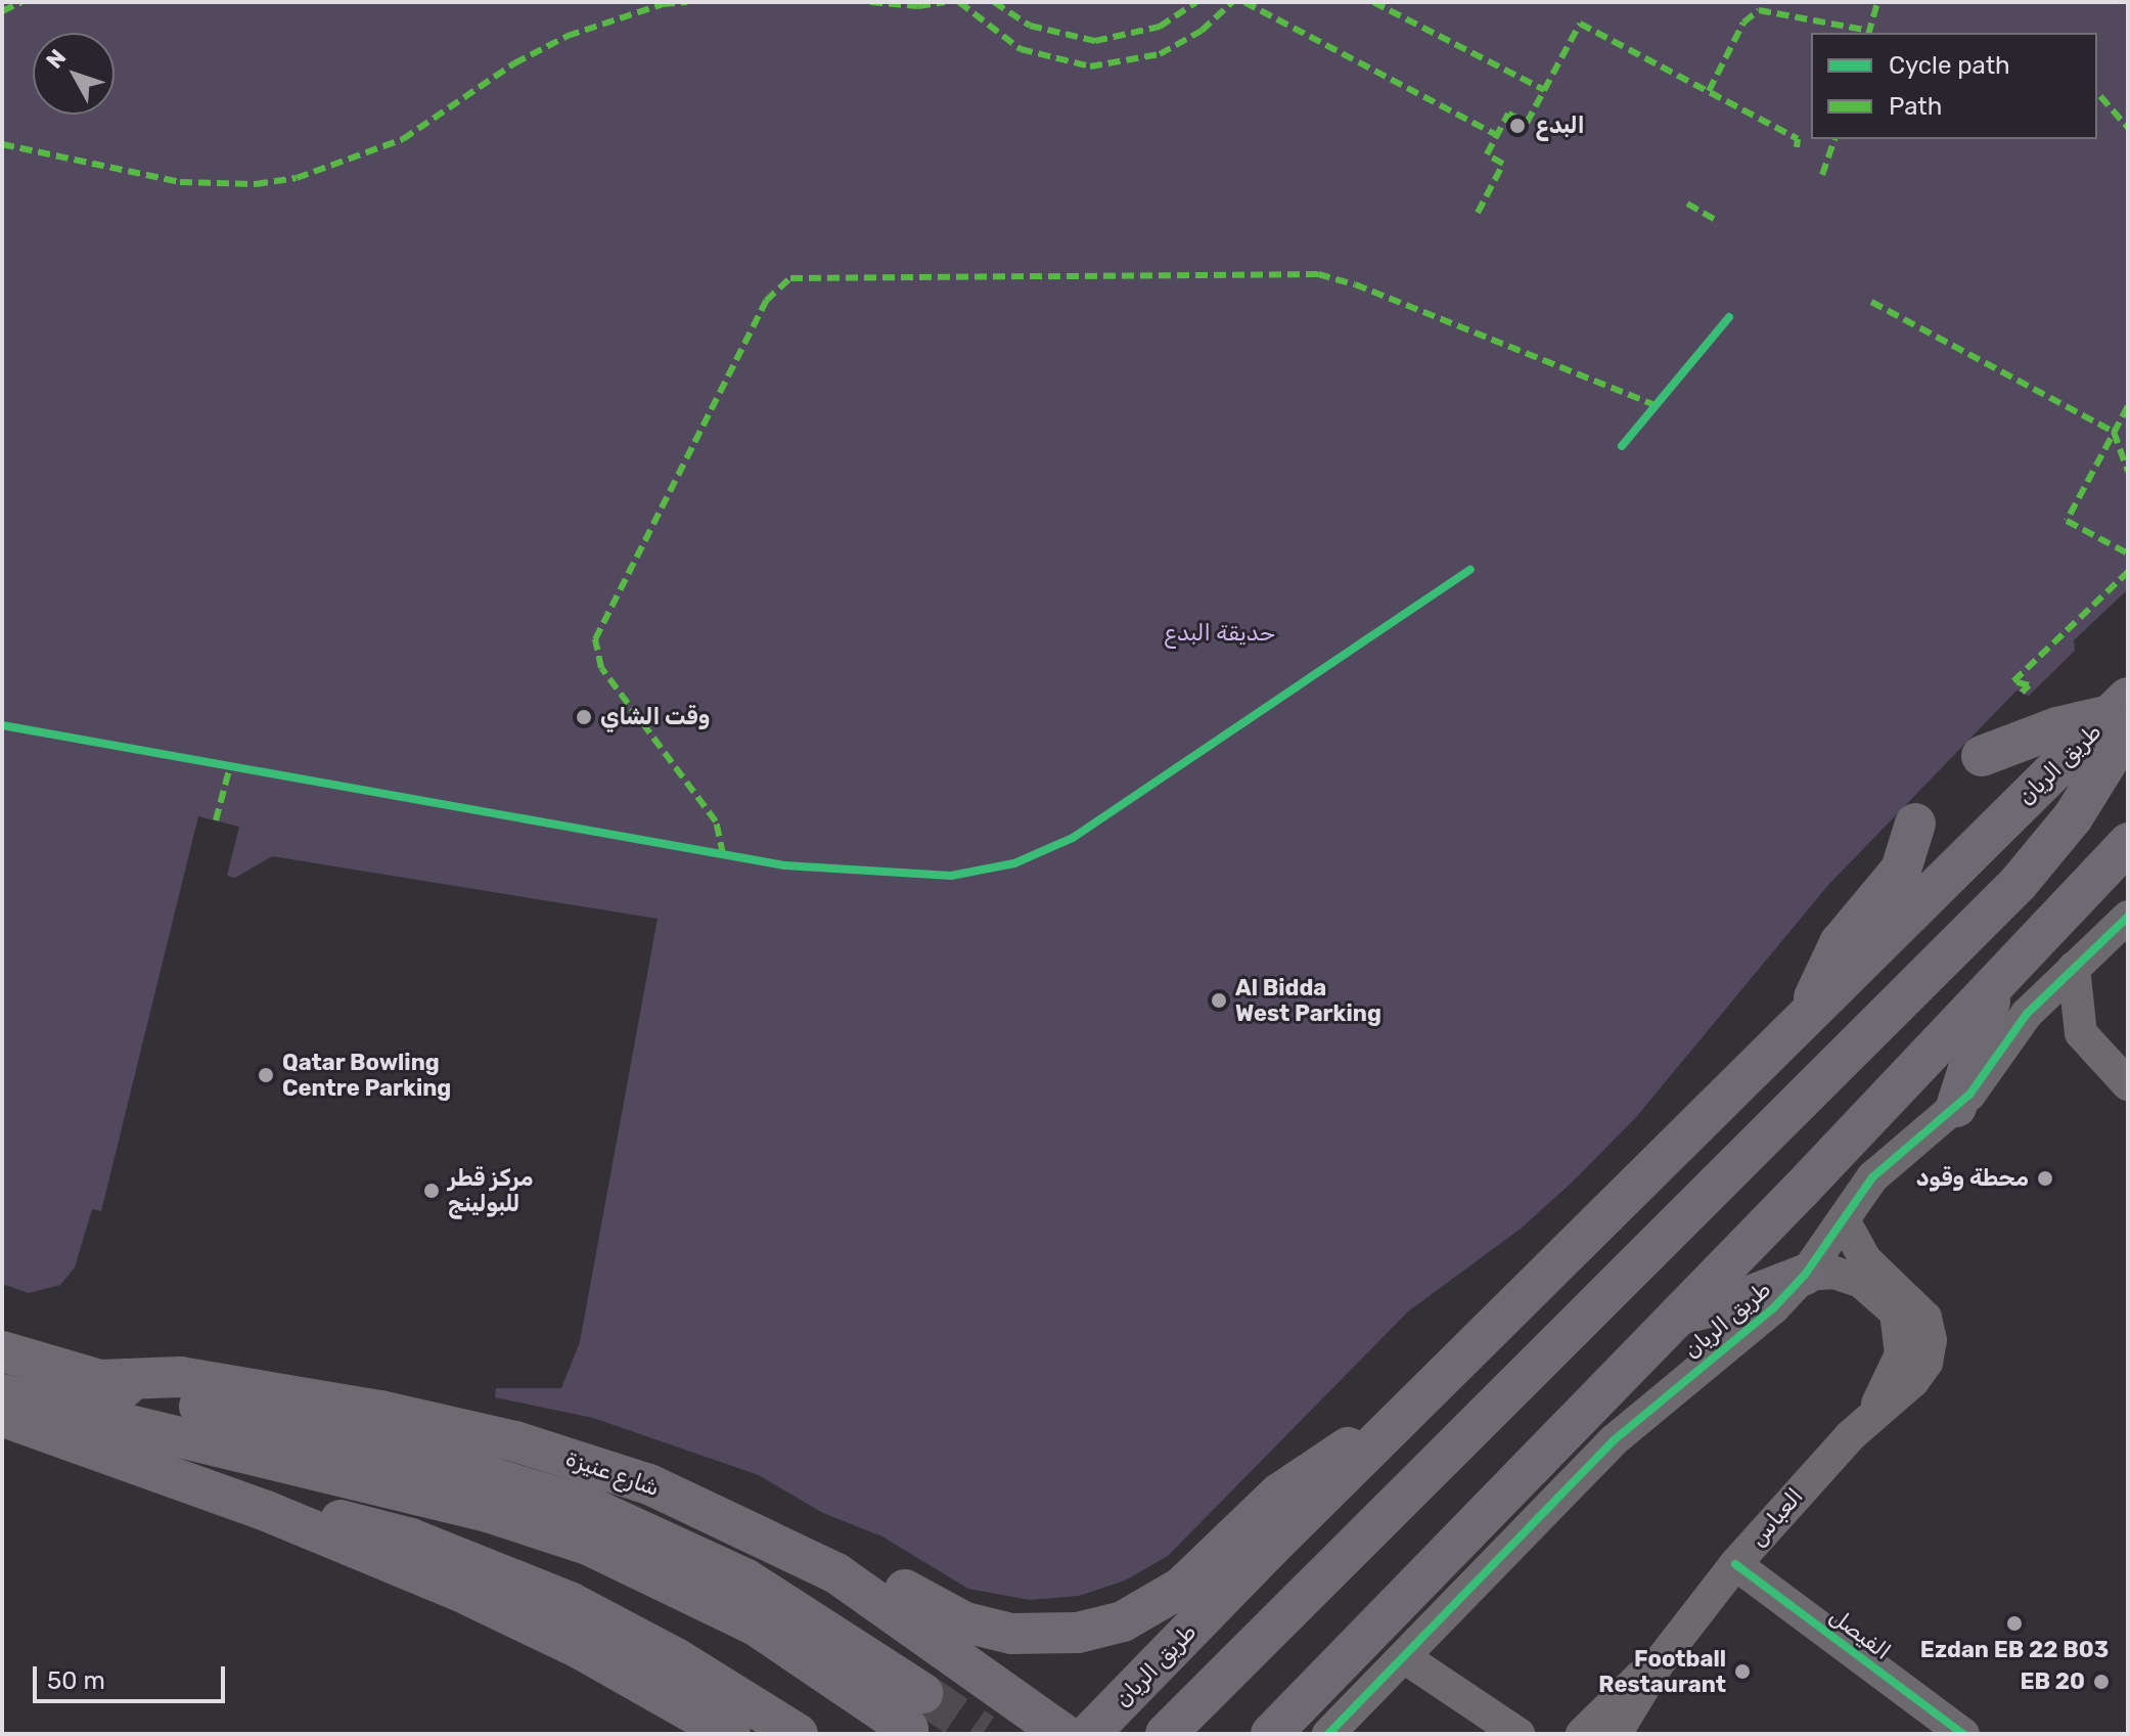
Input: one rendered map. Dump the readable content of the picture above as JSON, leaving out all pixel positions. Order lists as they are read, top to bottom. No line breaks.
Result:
{"streets":{"main road":["طريق الريان","شارع عنيزة"],"street":["العباس","الفيصل"]},"crossings":[["طريق الريان","العباس"],["العباس","الفيصل"]],"parks":["حديقة البدع"],"places":["البدع","وقت الشاي","Al Bidda West Parking","Qatar Bowling Centre Parking","محطة وقود","مركز قطر للبولينج","Ezdan EB 22 B03","Football Restaurant","EB 20"],"legend":["Cycle path","Path"],"scale_bar":"50 m","north":"top left"}
